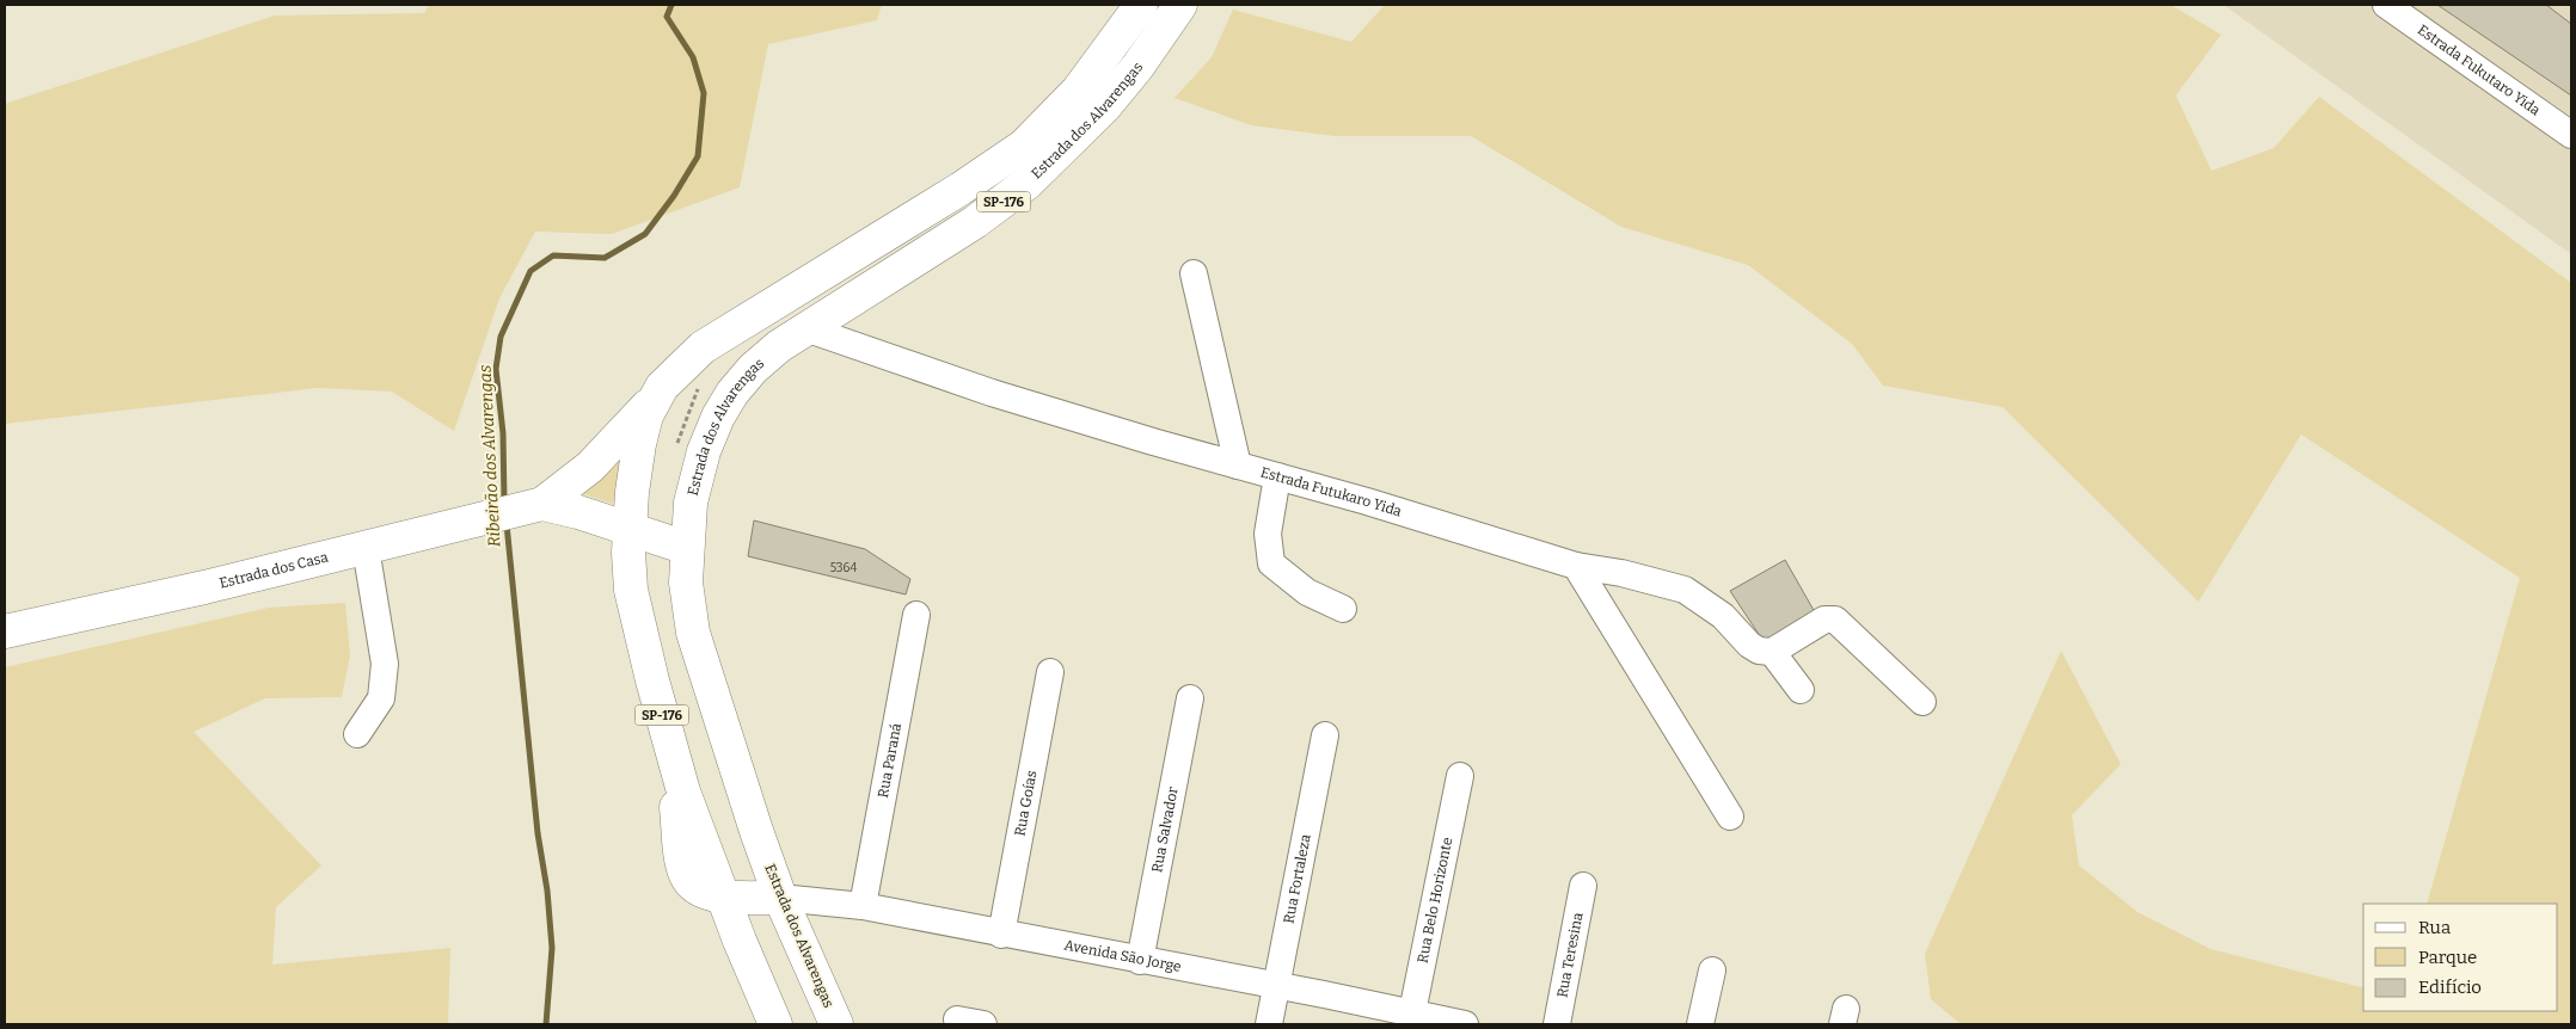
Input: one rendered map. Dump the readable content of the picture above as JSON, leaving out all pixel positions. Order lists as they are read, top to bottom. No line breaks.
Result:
{"streets":{"main road":["Estrada dos Alvarengas","SP-176","Estrada dos Casa"],"street":["Estrada Fukutaro Yida","Estrada Futukaro Yida","Rua Paraná","Rua Goías","Rua Salvador","Rua Fortaleza","Rua Belo Horizonte","Rua Teresina","Avenida São Jorge"]},"crossings":[["Estrada dos Alvarengas","Estrada Futukaro Yida"],["Estrada dos Alvarengas","Avenida São Jorge"],["Rua Paraná","Avenida São Jorge"],["Rua Goías","Avenida São Jorge"],["Rua Salvador","Avenida São Jorge"],["Rua Fortaleza","Avenida São Jorge"],["Rua Belo Horizonte","Avenida São Jorge"]],"water":["Ribeirão dos Alvarengas"],"house_numbers":["5364"],"legend":["Rua","Parque","Edifício"]}
